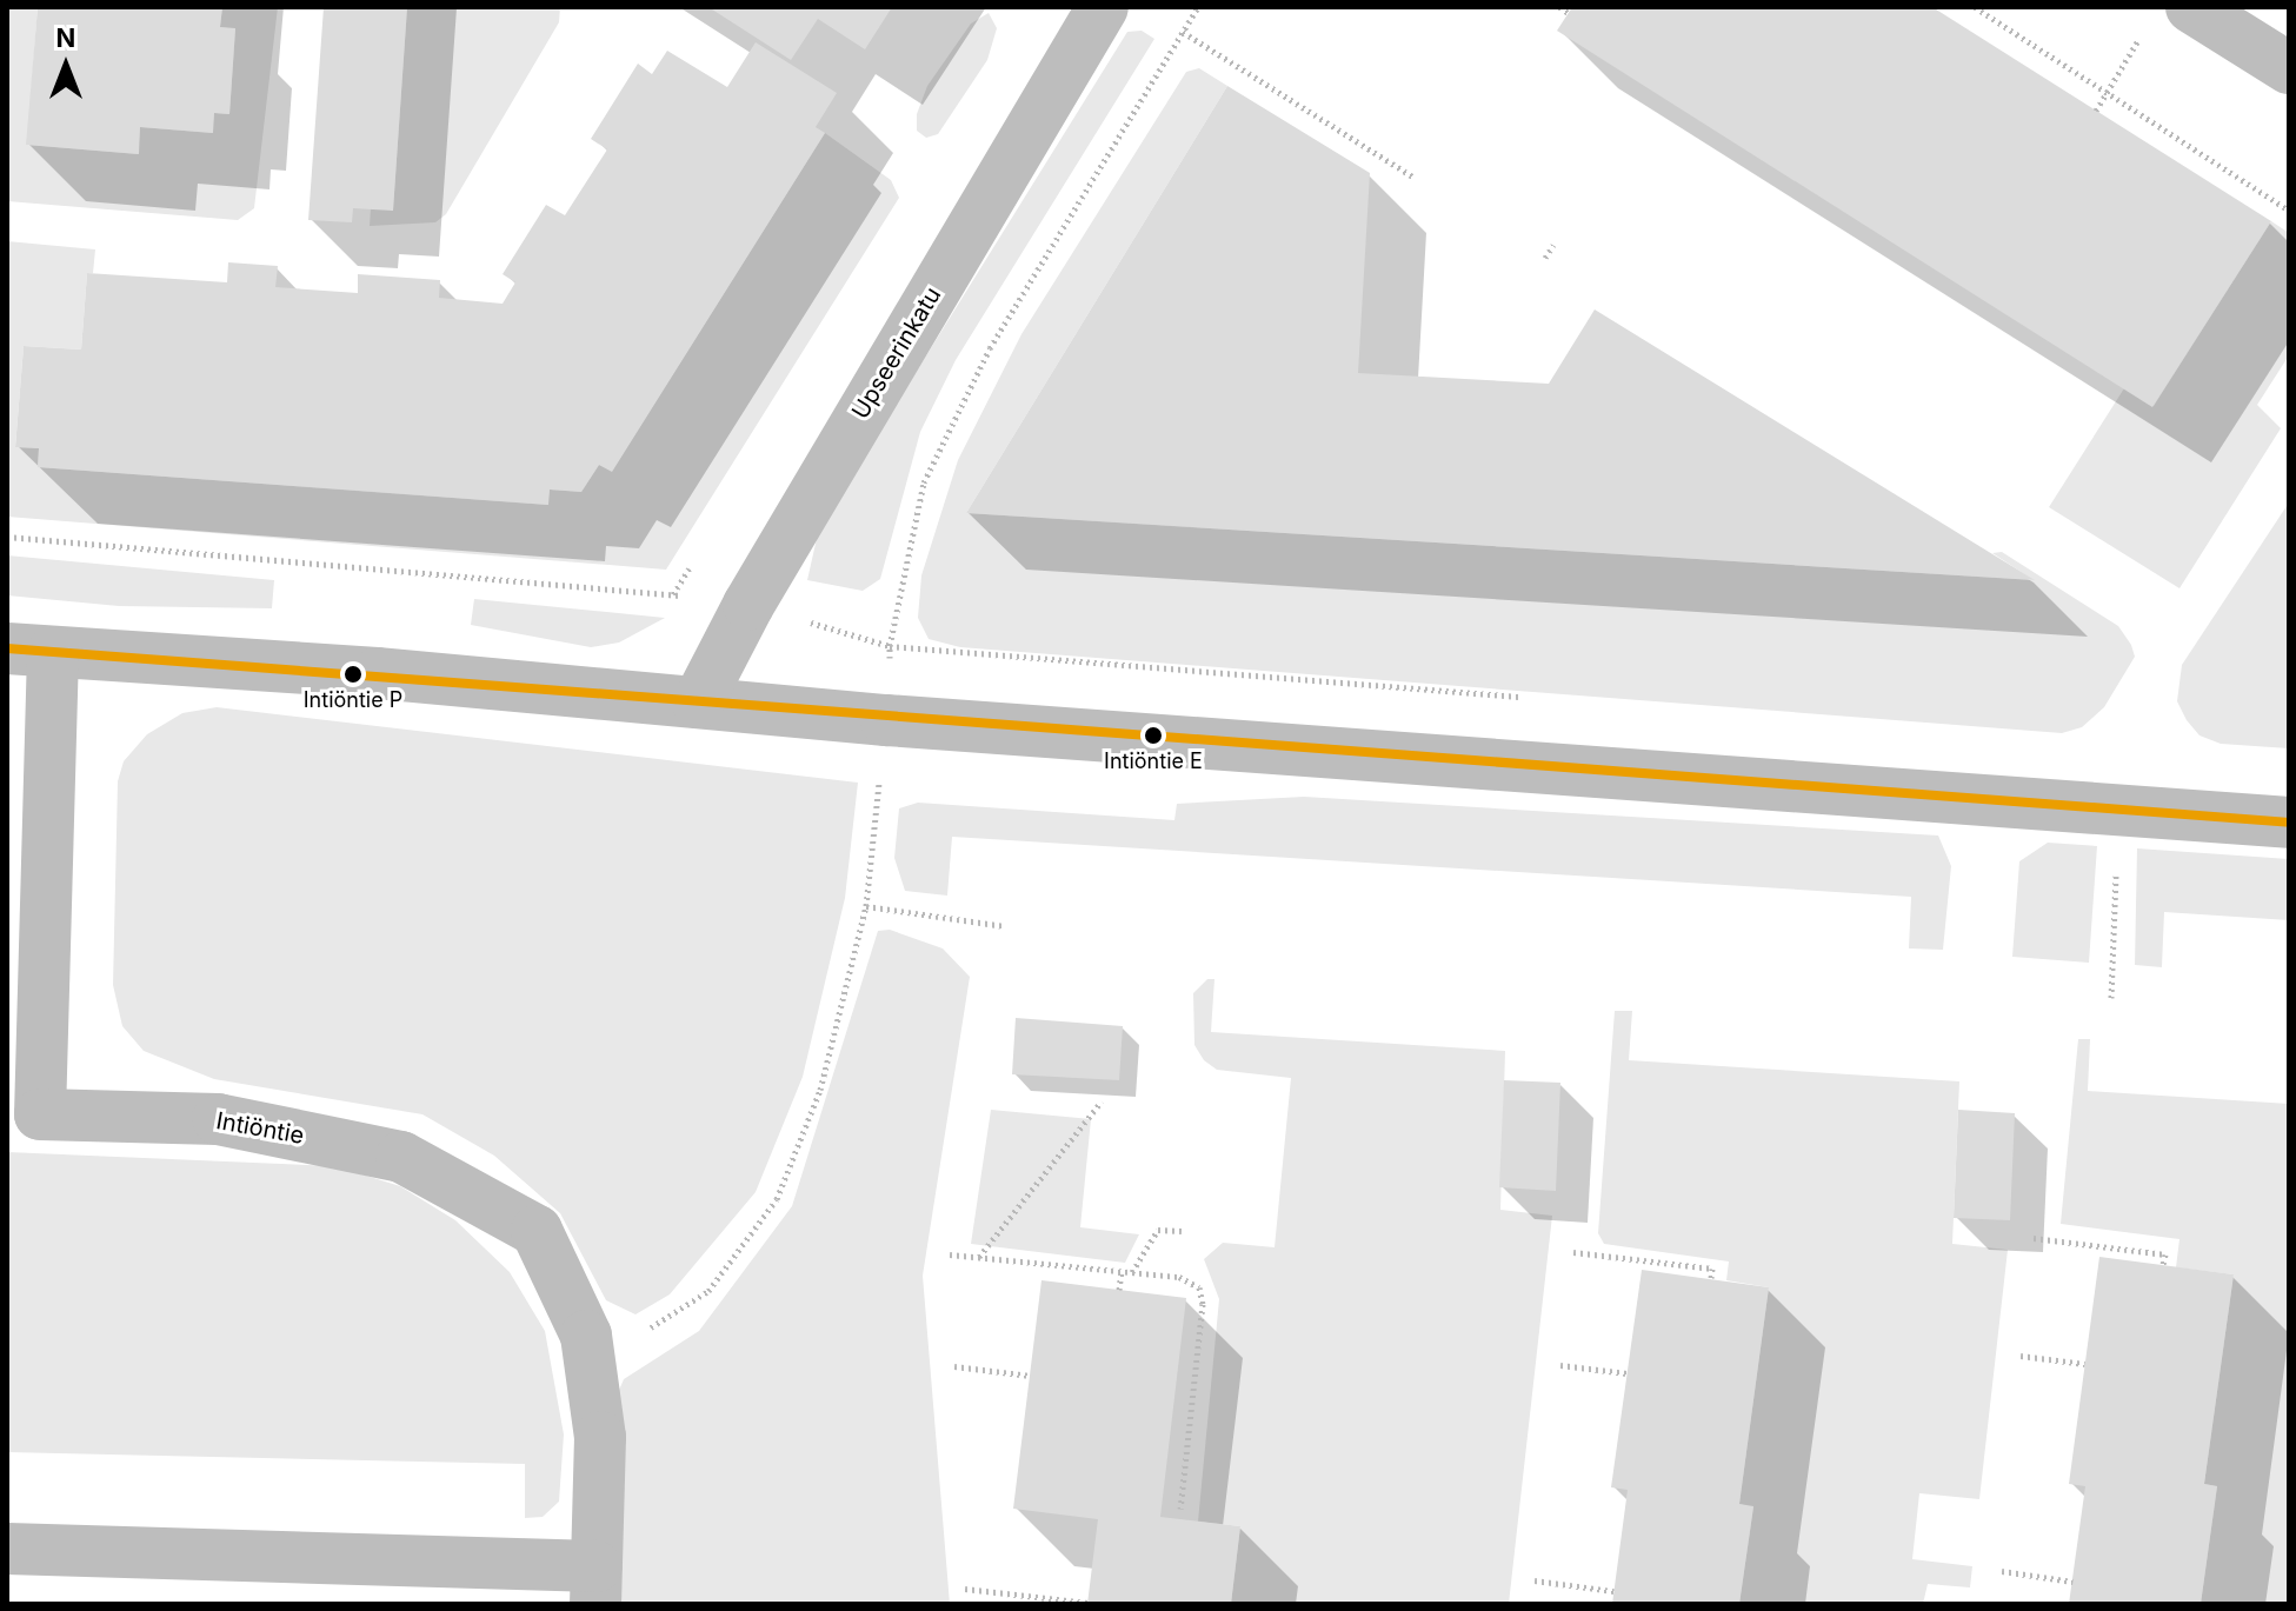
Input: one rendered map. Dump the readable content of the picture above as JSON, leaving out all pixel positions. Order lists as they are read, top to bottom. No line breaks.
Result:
{"streets":{"street":["Upseerinkatu","Intiöntie"]},"places":["Intiöntie P","Intiöntie E"],"north":"top"}
